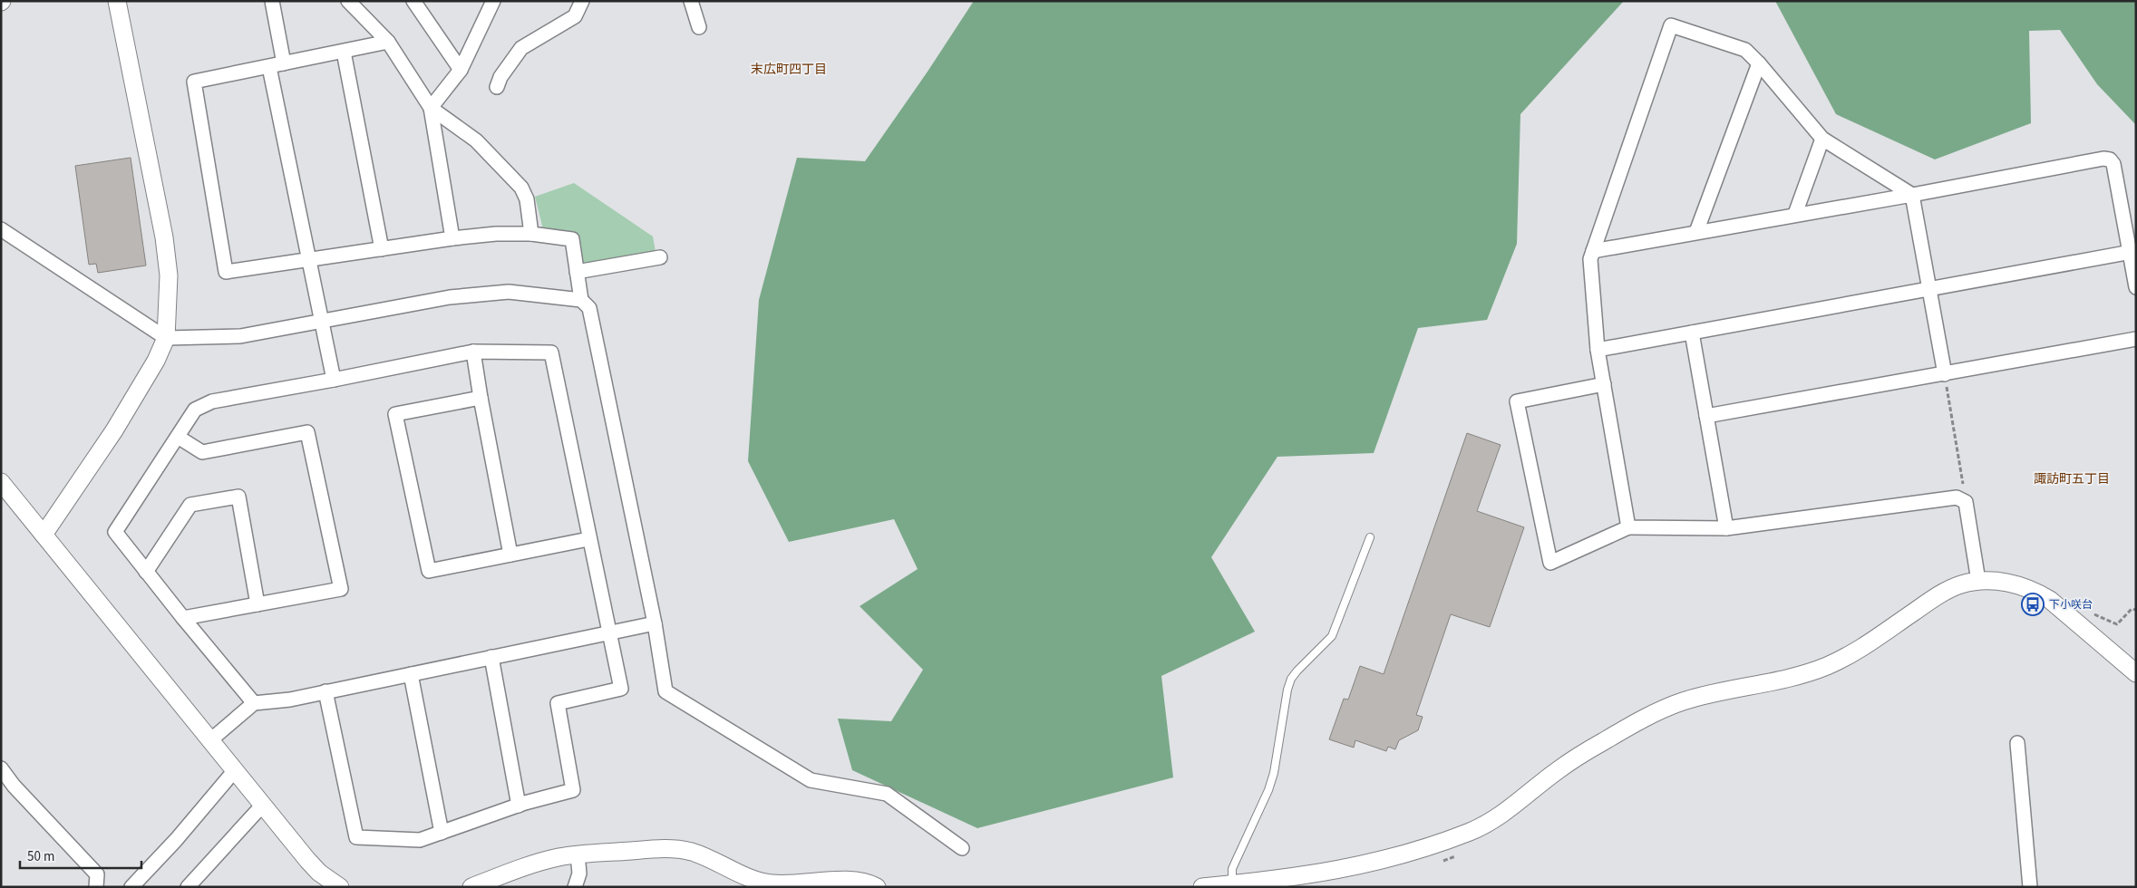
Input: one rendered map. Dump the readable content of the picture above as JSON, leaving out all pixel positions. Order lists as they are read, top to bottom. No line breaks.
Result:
{"districts":["末広町四丁目","諏訪町五丁目"],"places":{"bus stop":["下小咲台"]},"scale_bar":"50 m"}
